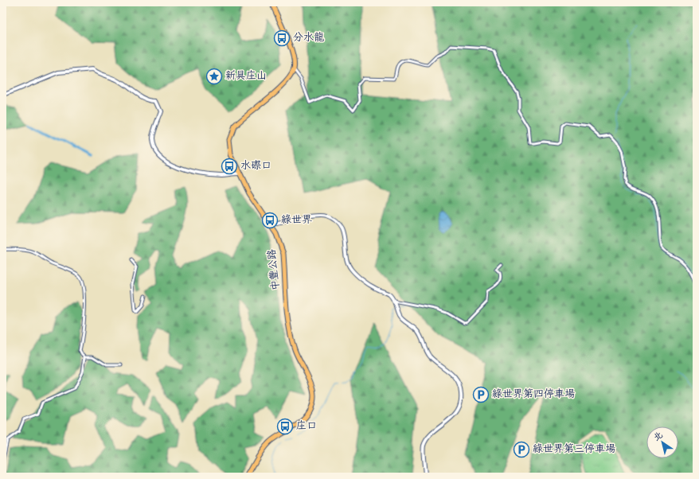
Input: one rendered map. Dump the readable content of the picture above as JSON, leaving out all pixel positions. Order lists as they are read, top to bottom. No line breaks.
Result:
{"streets":{"main road":["中豐公路"]},"places":{"bus stop":["分水龍","水磜口","綠世界","庄口"],"place":["新具庄山"],"parking":["綠世界第四停車場","綠世界第三停車場"]},"north":"top left"}
